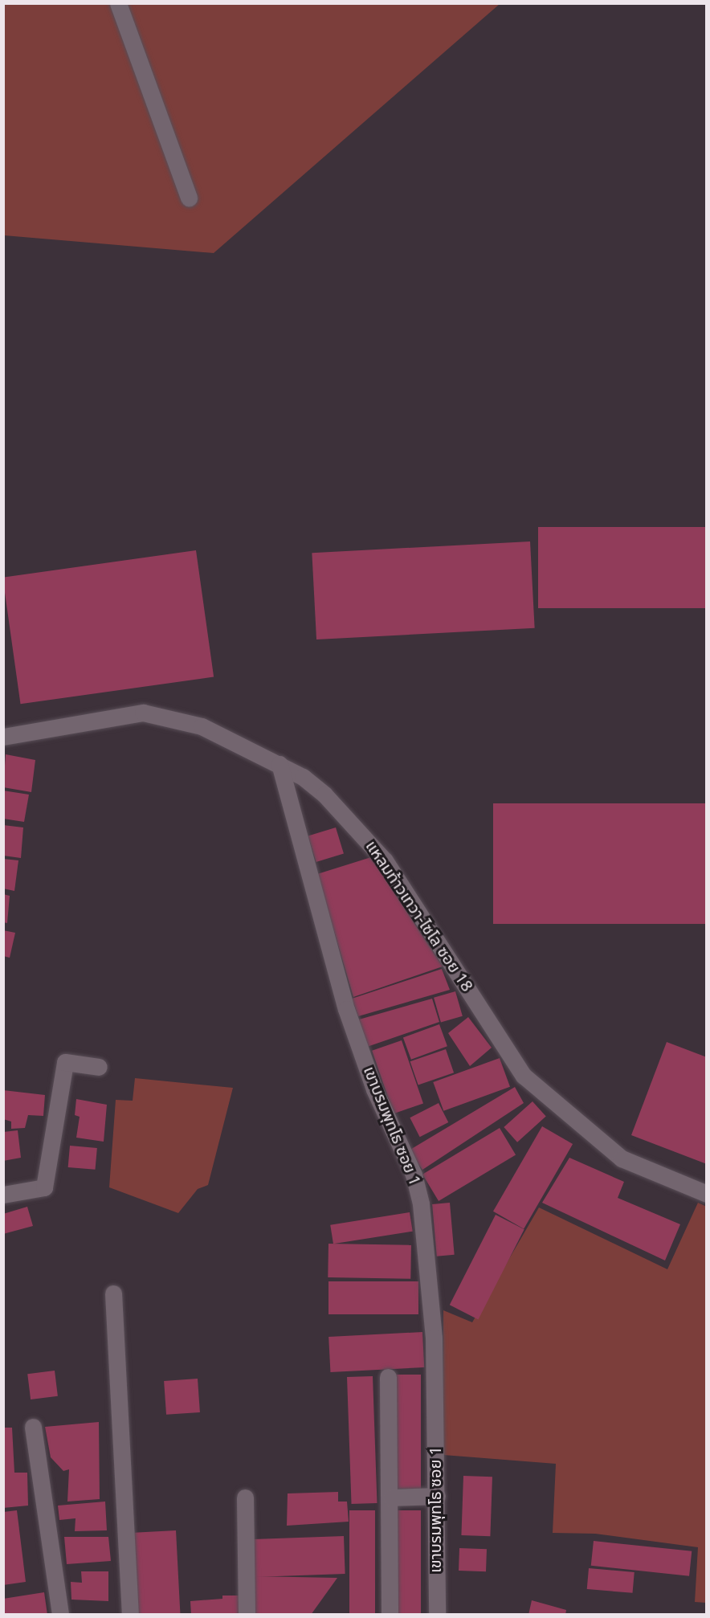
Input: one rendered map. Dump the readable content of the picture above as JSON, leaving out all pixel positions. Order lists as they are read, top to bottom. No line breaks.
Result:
{"streets":{"street":["แหลมท้าวเทวา-ไซโล ซอย 18","เขาบรมพุทโธ ซอย 1"]},"crossings":[["แหลมท้าวเทวา-ไซโล ซอย 18","เขาบรมพุทโธ ซอย 1"]]}
